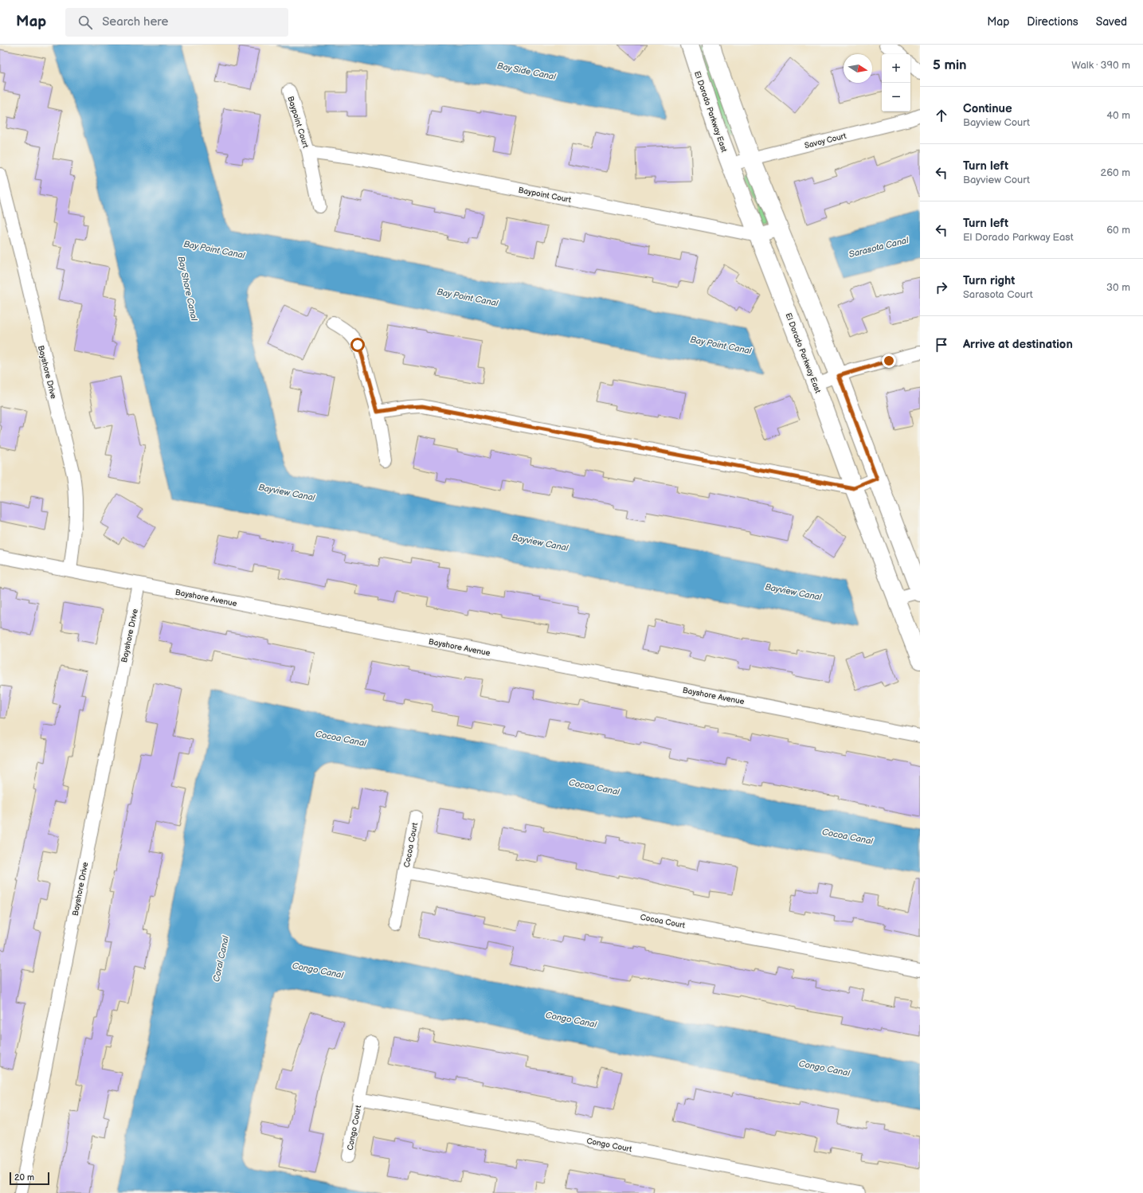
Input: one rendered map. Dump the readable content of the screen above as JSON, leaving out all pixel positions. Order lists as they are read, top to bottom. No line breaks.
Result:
{"streets":{"street":["El Dorado Parkway East","Baypoint Court","Savoy Court","Bayshore Drive","Bayshore Avenue","Cocoa Court","Congo Court"]},"crossings":[["El Dorado Parkway East","Baypoint Court"],["El Dorado Parkway East","Savoy Court"],["Bayshore Drive","Bayshore Avenue"]],"water":["Bay Side Canal","Sarasota Canal","Bay Point Canal","Bay Shore Canal","Bayview Canal","Cocoa Canal","Coral Canal","Congo Canal"],"scale_bar":"20 m","north":"right","page":{"header":"Map","search":"Search here","nav":["Map","Directions","Saved"],"heading":["5 min","Walk · 390 m"],"map_buttons":["+","−"],"list":[["Continue","Bayview Court","40 m"],["Turn left","Bayview Court","260 m"],["Turn left","El Dorado Parkway East","60 m"],["Turn right","Sarasota Court","30 m"],"Arrive at destination"],"scale":"20 m"}}
